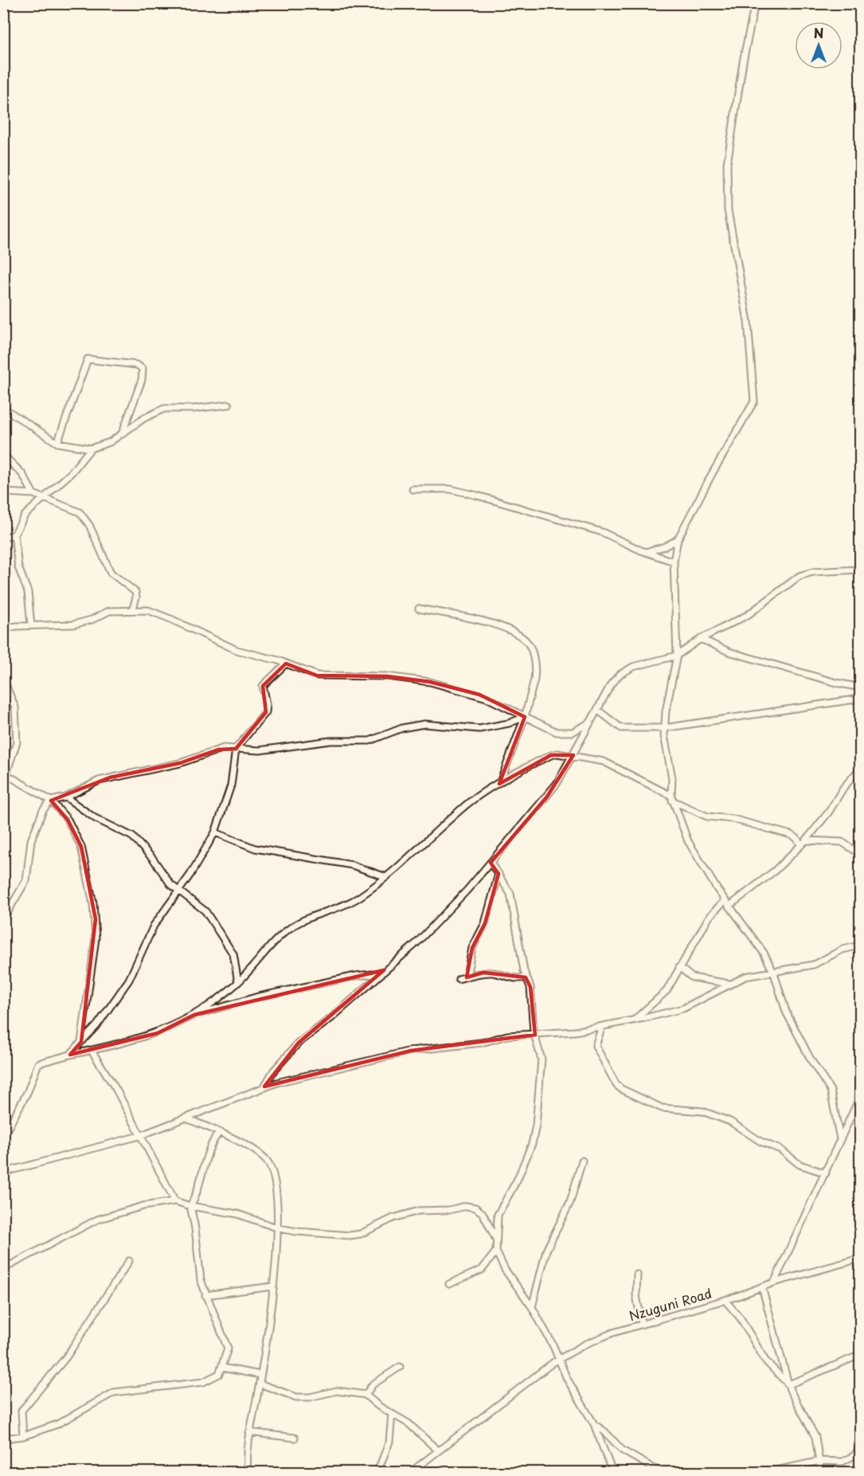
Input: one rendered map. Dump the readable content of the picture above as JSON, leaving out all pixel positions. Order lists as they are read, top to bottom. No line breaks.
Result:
{"streets":{"street":["Nzuguni Road"]},"north":"top"}
